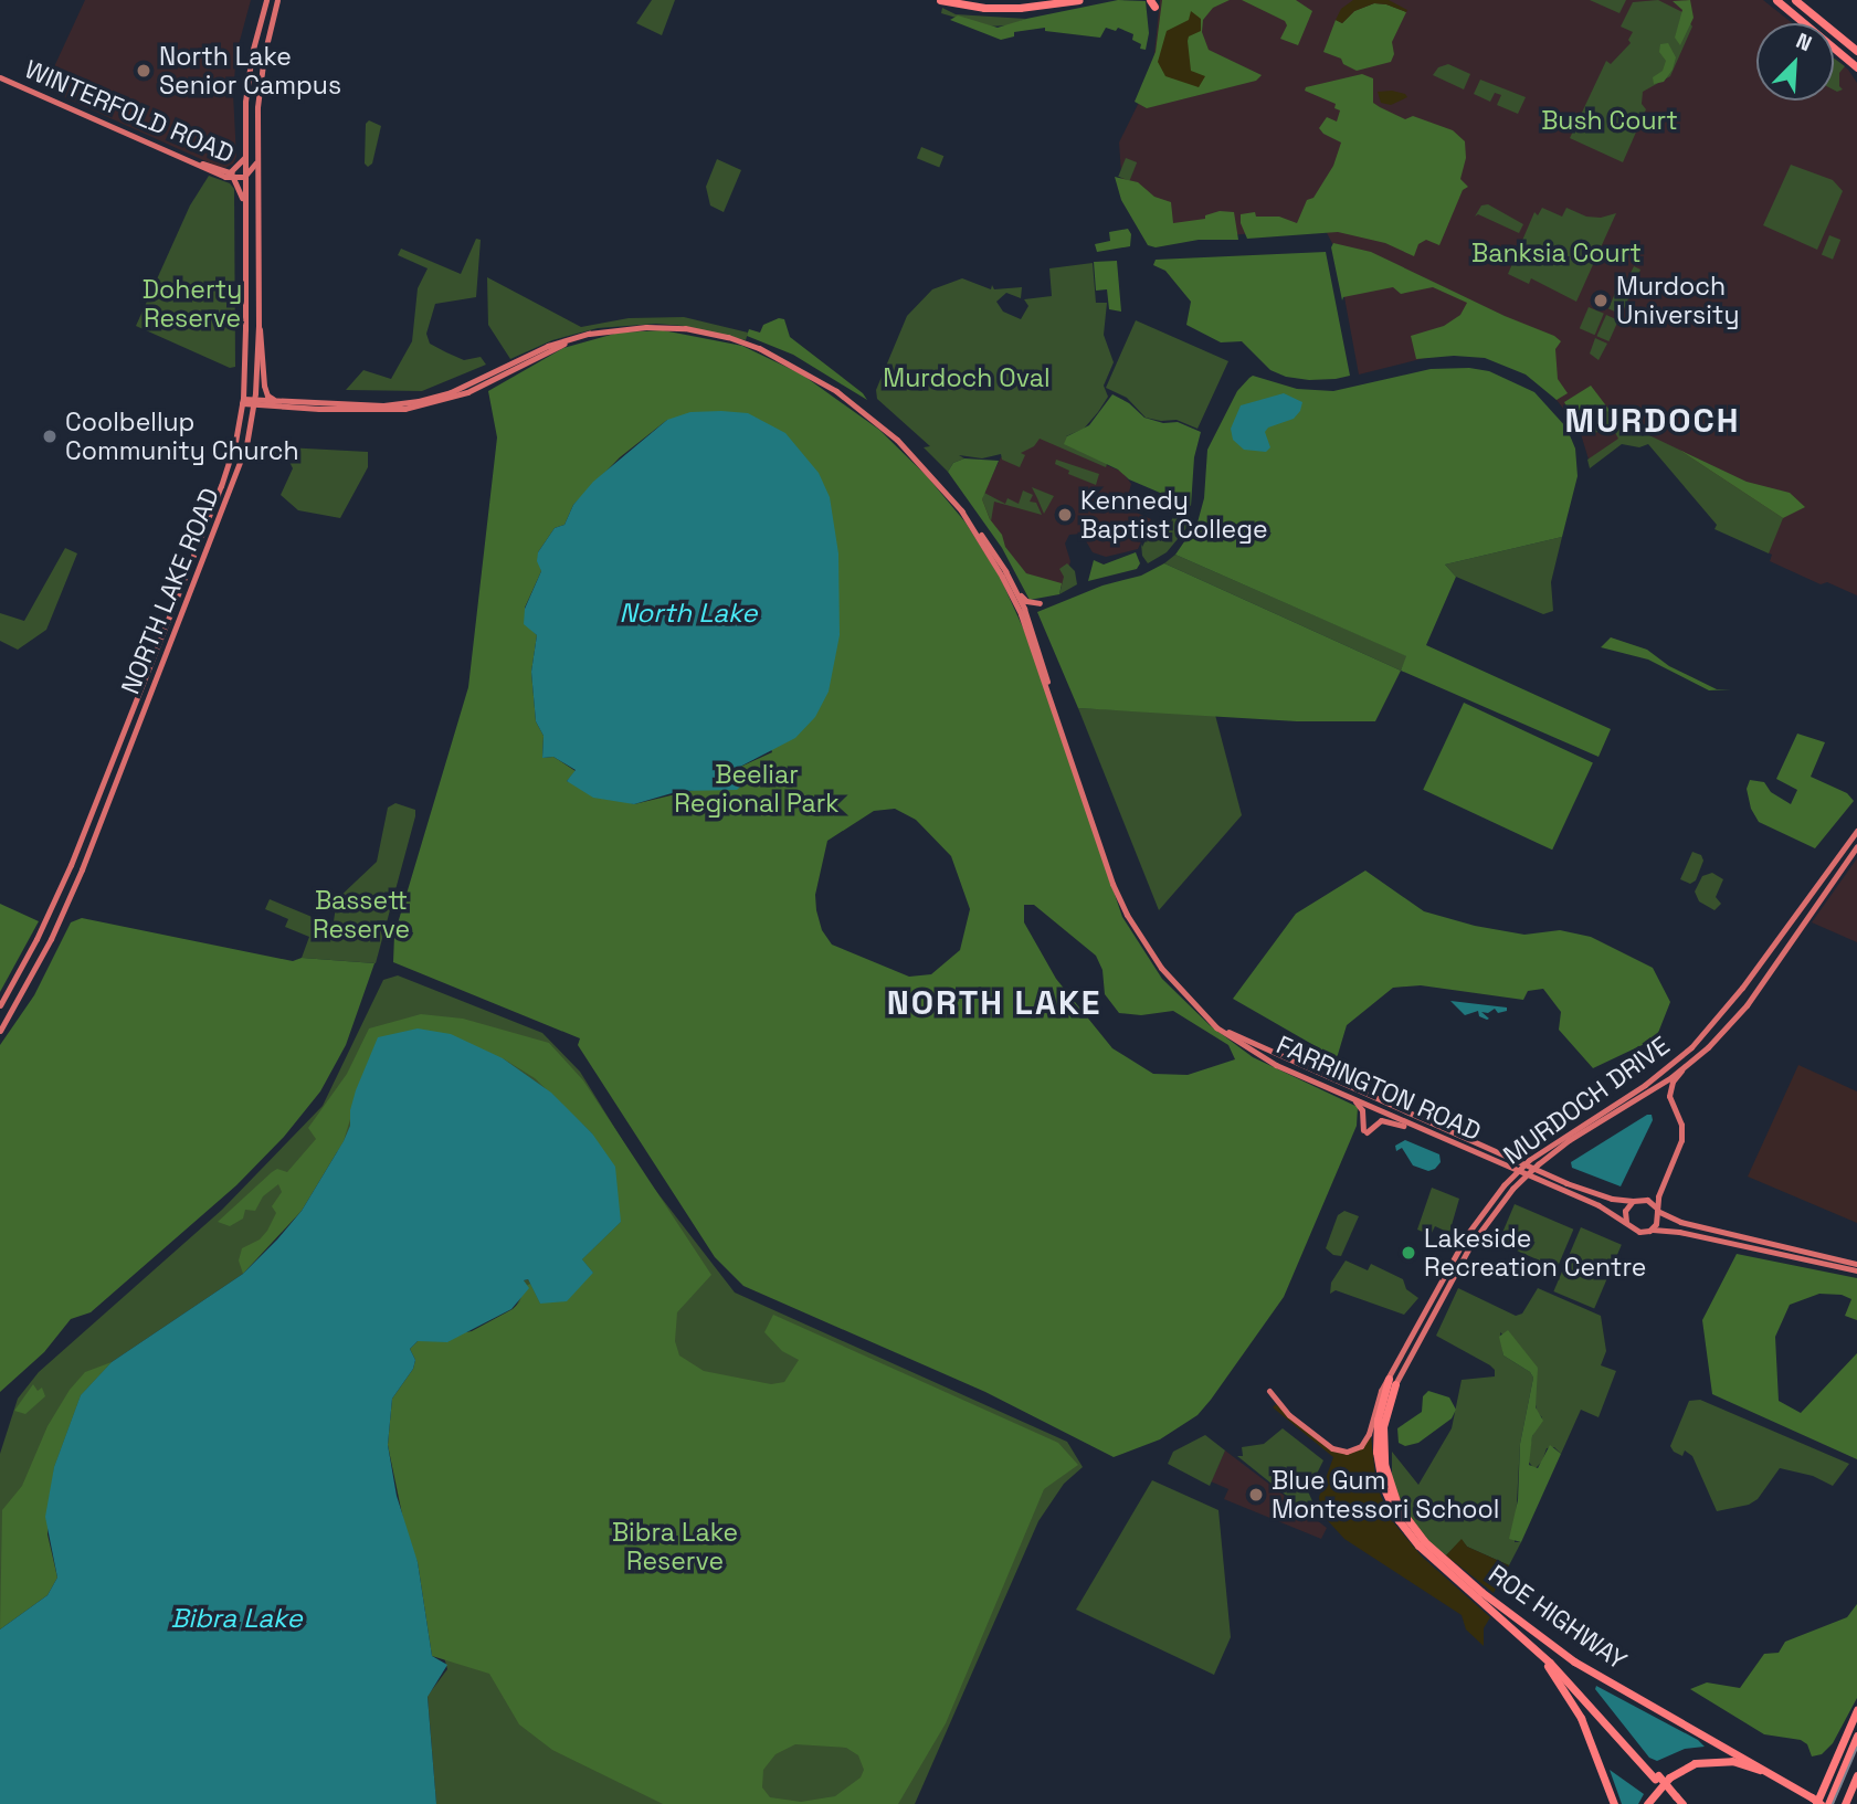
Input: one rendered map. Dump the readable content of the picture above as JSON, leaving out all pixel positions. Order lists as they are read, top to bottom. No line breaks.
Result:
{"streets":{"highway":["ROE HIGHWAY"],"main road":["WINTERFOLD ROAD","NORTH LAKE ROAD","FARRINGTON ROAD","MURDOCH DRIVE"]},"crossings":[["WINTERFOLD ROAD","NORTH LAKE ROAD"],["NORTH LAKE ROAD","FARRINGTON ROAD"],["MURDOCH DRIVE","ROE HIGHWAY"]],"districts":["MURDOCH","NORTH LAKE"],"water":["North Lake","Bibra Lake"],"parks":["Bush Court","Banksia Court","Doherty Reserve","Murdoch Oval","Beeliar Regional Park","Bassett Reserve","Bibra Lake Reserve"],"places":["North Lake Senior Campus","Murdoch University","Coolbellup Community Church","Kennedy Baptist College","Lakeside Recreation Centre","Blue Gum Montessori School"],"north":"top right"}
